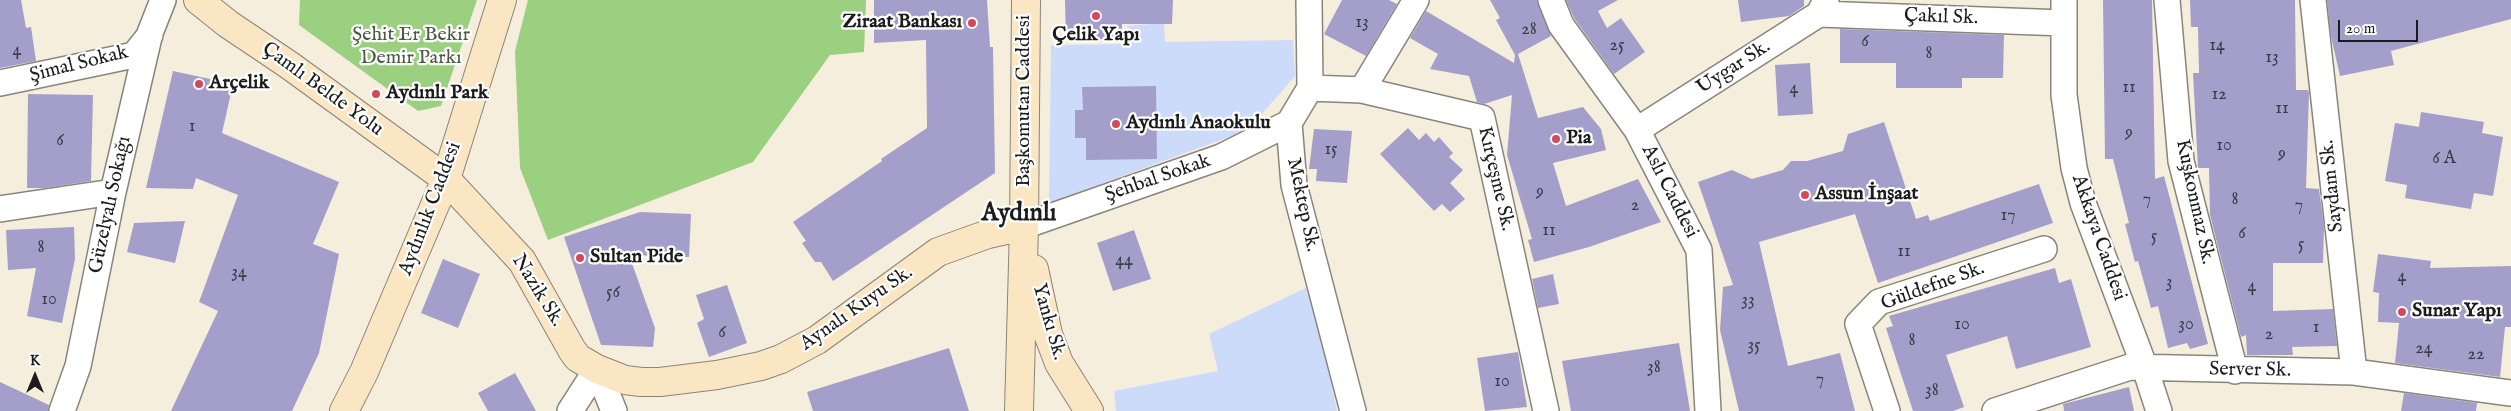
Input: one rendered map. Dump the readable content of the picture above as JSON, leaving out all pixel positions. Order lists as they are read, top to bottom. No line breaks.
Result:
{"streets":{"street":["Çakıl Sk.","Şimal Sokak","Uygar Sk.","Çamlı Belde Yolu","Başkomutan Caddesi","Şehbal Sokak","Kırçeşme Sk.","Saydam Sk.","Aslı Caddesi","Kuşkonmaz Sk.","Güzelyalı Sokağı","Mektep Sk.","Aydınlık Caddesi","Akkaya Caddesi","Güldefne Sk.","Nazik Sk.","Aynalı Kuyu Sk.","Yankı Sk.","Server Sk."]},"crossings":[["Çakıl Sk.","Uygar Sk."],["Çakıl Sk.","Akkaya Caddesi"],["Şimal Sokak","Güzelyalı Sokağı"],["Uygar Sk.","Aslı Caddesi"],["Çamlı Belde Yolu","Aydınlık Caddesi"],["Çamlı Belde Yolu","Nazik Sk."],["Başkomutan Caddesi","Şehbal Sokak"],["Başkomutan Caddesi","Aynalı Kuyu Sk."],["Başkomutan Caddesi","Yankı Sk."],["Şehbal Sokak","Mektep Sk."],["Şehbal Sokak","Aynalı Kuyu Sk."],["Şehbal Sokak","Yankı Sk."],["Saydam Sk.","Server Sk."],["Kuşkonmaz Sk.","Server Sk."],["Aydınlık Caddesi","Nazik Sk."],["Akkaya Caddesi","Server Sk."],["Nazik Sk.","Aynalı Kuyu Sk."],["Aynalı Kuyu Sk.","Yankı Sk."]],"districts":["Aydınlı"],"parks":["Şehit Er Bekir Demir Parkı"],"places":["Çelik Yapı","Ziraat Bankası","Arçelik","Aydınlı Park","Aydınlı Anaokulu","Pia","Assun İnşaat","Sultan Pide","Sunar Yapı"],"house_numbers":["13","28","6","25","14","4","8","13","11","4","12","11","1","9","6","10","15","9","6 A","9","7","8","2","7","17","11","6","5","5","8","11","44","34","4","3","4","56","10","33","10","30","1","6","2","8","35","24","22","38","7","10","38"],"scale_bar":"20 m","north":"top"}
